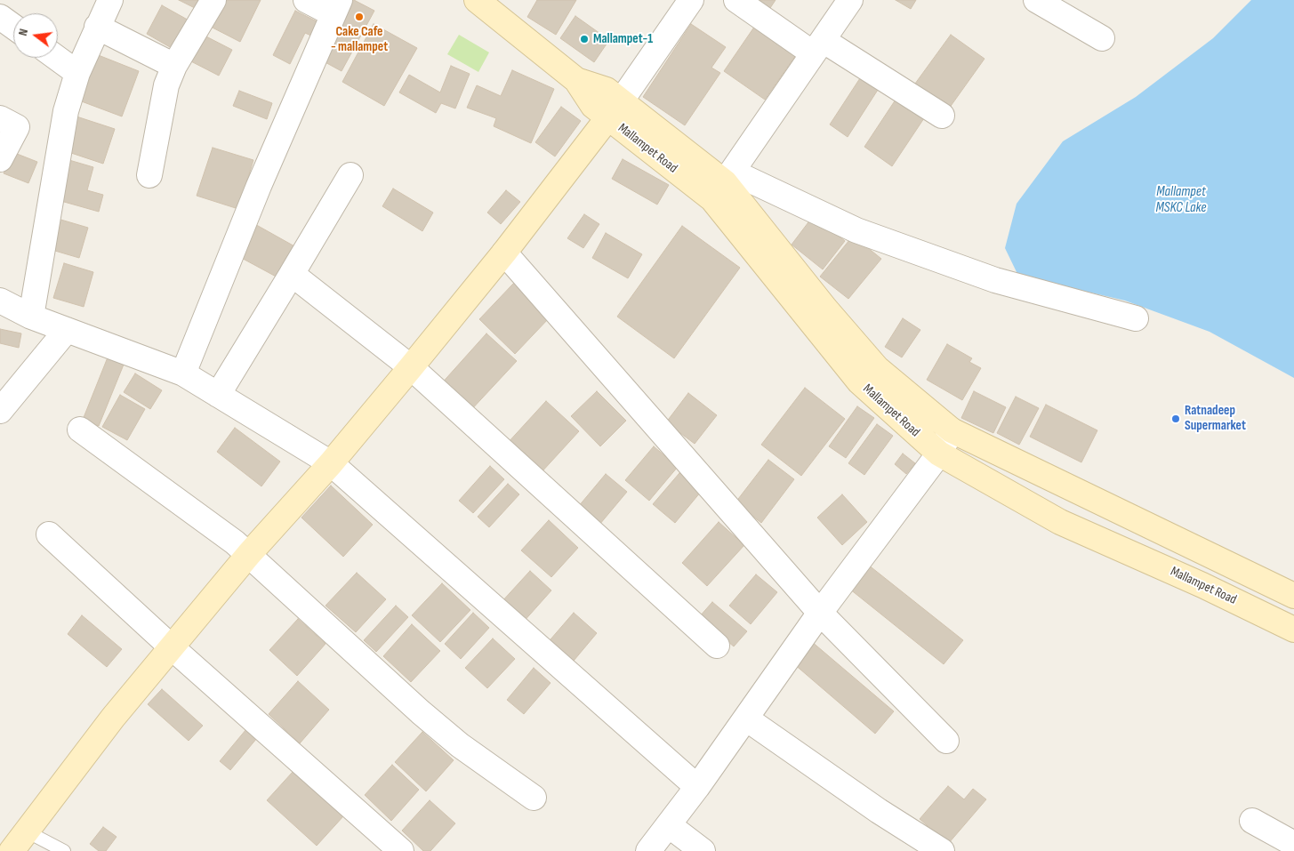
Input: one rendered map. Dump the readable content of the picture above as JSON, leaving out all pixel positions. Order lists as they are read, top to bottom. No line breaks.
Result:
{"streets":{"main road":["Mallampet Road"]},"water":["Mallampet MSKC Lake"],"places":["Cake Cafe - mallampet","Mallampet-1","Ratnadeep Supermarket"],"north":"left"}
